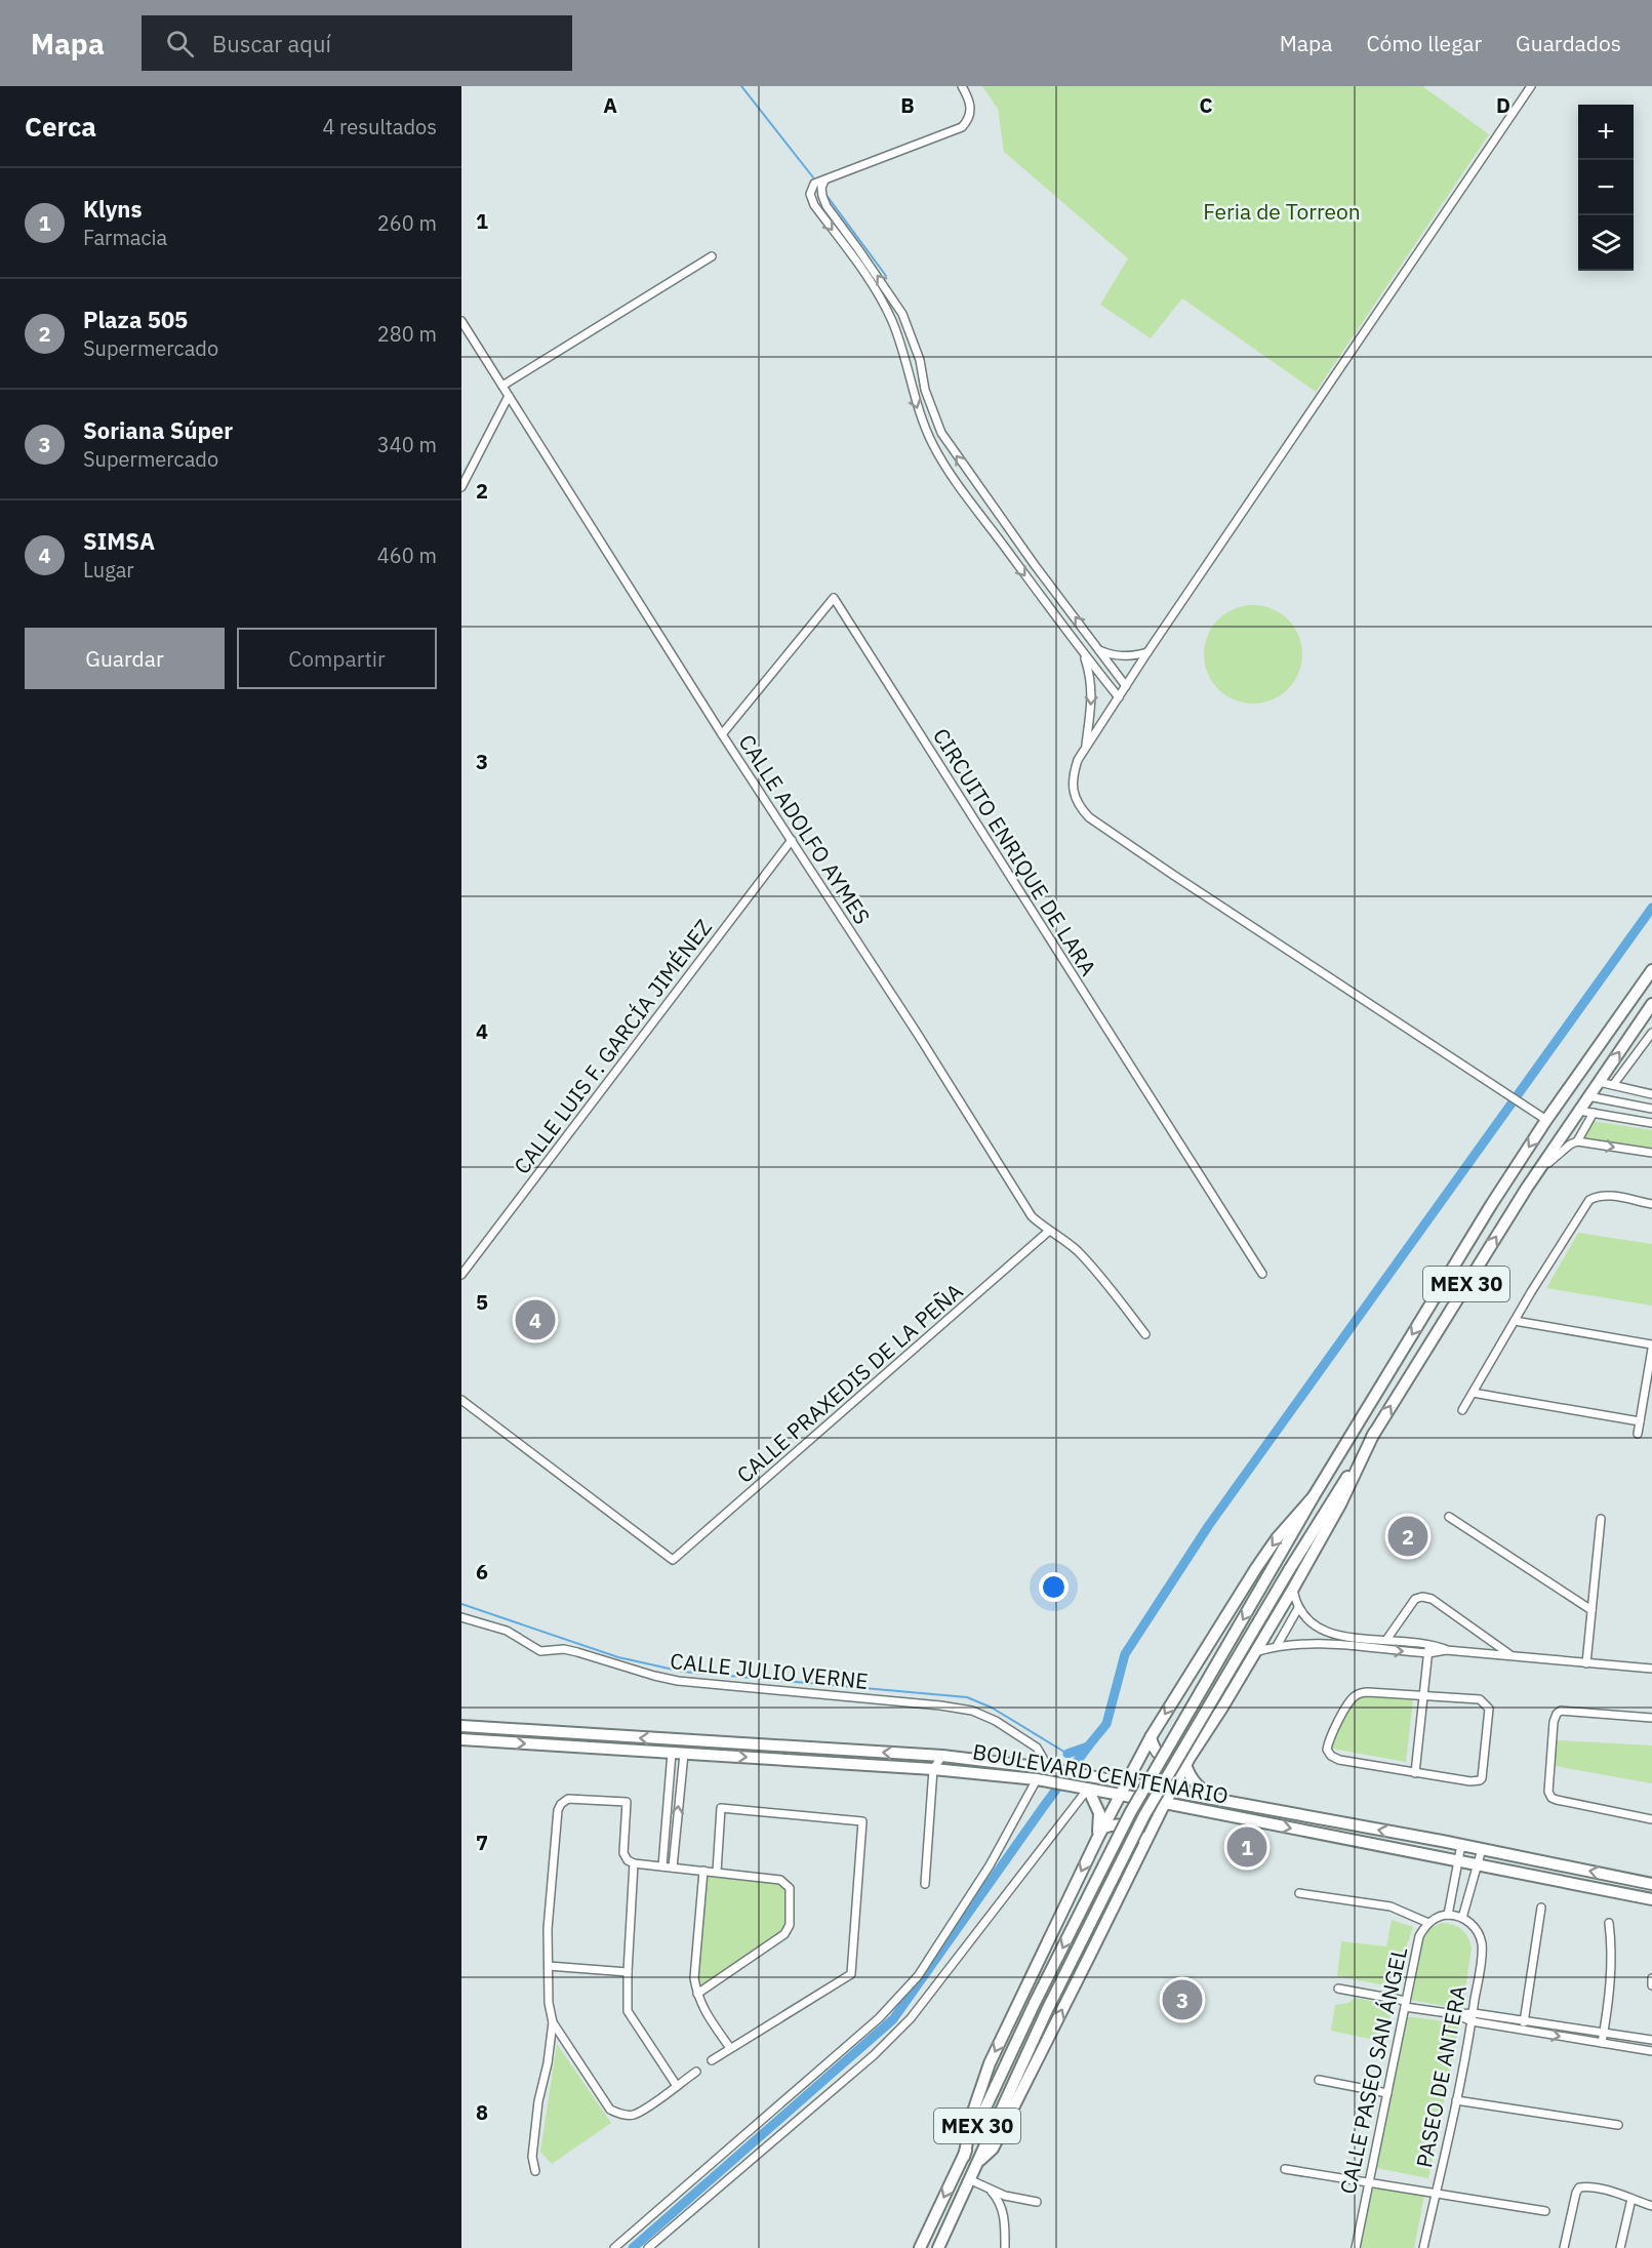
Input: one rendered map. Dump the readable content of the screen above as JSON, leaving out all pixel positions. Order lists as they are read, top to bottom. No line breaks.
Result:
{"streets":{"main road":["MEX 30","BOULEVARD CENTENARIO"],"street":["CALLE ADOLFO AYMES","CIRCUITO ENRIQUE DE LARA","CALLE LUIS F. GARCÍA JIMÉNEZ","CALLE PRAXEDIS DE LA PEÑA","CALLE JULIO VERNE","CALLE PASEO SAN ÁNGEL","PASEO DE ANTERA"]},"crossings":[["CALLE ADOLFO AYMES","CIRCUITO ENRIQUE DE LARA"],["CALLE ADOLFO AYMES","CALLE LUIS F. GARCÍA JIMÉNEZ"],["CALLE ADOLFO AYMES","CALLE PRAXEDIS DE LA PEÑA"],["CALLE JULIO VERNE","BOULEVARD CENTENARIO"]],"parks":["Feria de Torreon"],"page":{"header":"Mapa","search":"Buscar aquí","nav":["Mapa","Cómo llegar","Guardados"],"heading":["Cerca","4 resultados"],"map_buttons":["+","−"],"list":[{"mark":"1","name":"Klyns","note":"Farmacia","value":"260 m"},{"mark":"2","name":"Plaza 505","note":"Supermercado","value":"280 m"},{"mark":"3","name":"Soriana Súper","note":"Supermercado","value":"340 m"},{"mark":"4","name":"SIMSA","note":"Lugar","value":"460 m"}],"buttons":["Guardar","Compartir"],"pins":["4","2","1","3"]},"grid":{"columns":["A","B","C","D"],"rows":["1","2","3","4","5","6","7","8"]}}
